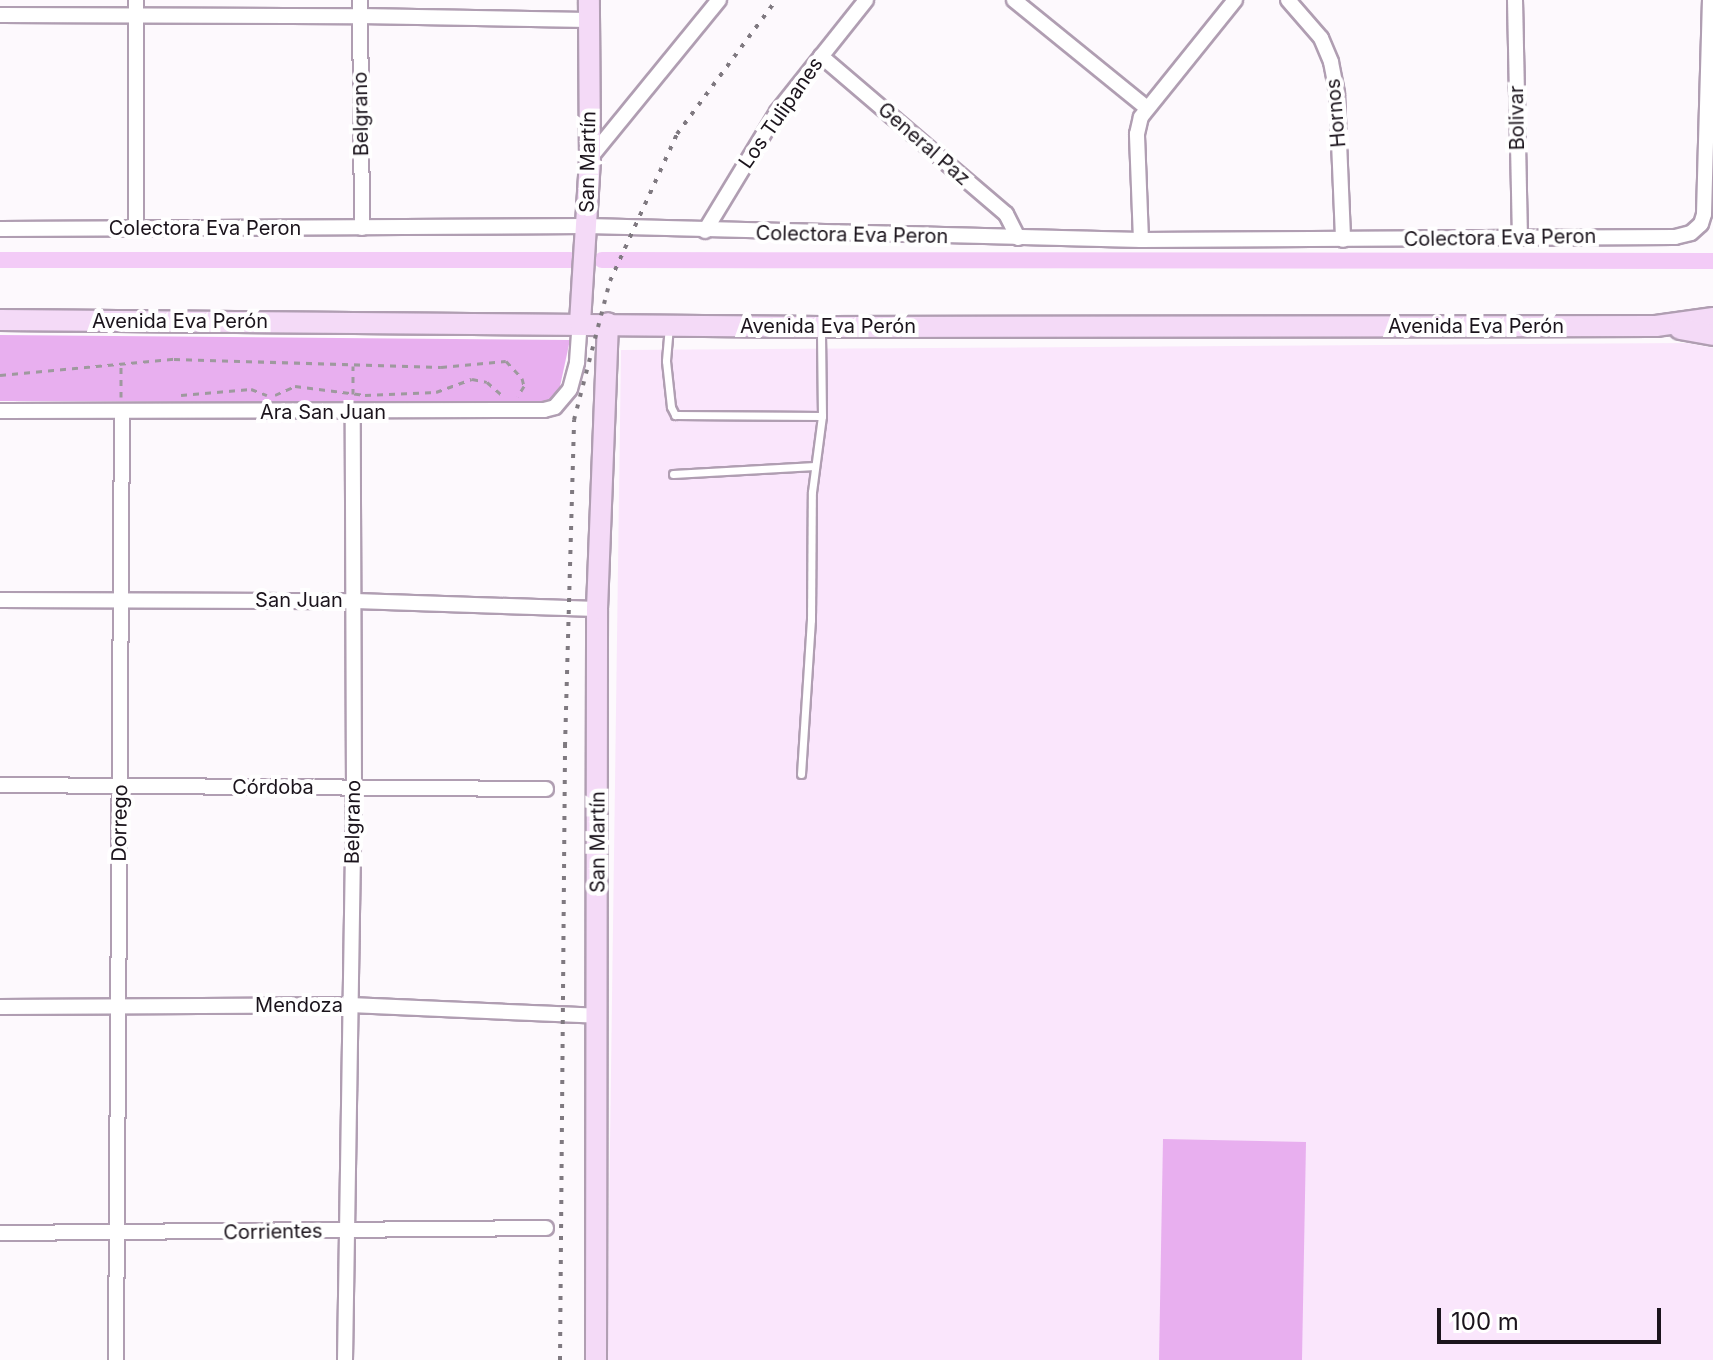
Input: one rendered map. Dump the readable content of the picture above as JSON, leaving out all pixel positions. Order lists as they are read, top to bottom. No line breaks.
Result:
{"streets":{"main road":["San Martín","Avenida Eva Perón"],"street":["Los Tulipanes","Hornos","Belgrano","Bolivar","General Paz","Colectora Eva Peron","Ara San Juan","San Juan","Córdoba","Dorrego","Mendoza","Corrientes"]},"crossings":[["Los Tulipanes","General Paz"],["Los Tulipanes","Colectora Eva Peron"],["Hornos","Colectora Eva Peron"],["Belgrano","Colectora Eva Peron"],["Belgrano","Ara San Juan"],["Belgrano","San Juan"],["Belgrano","Córdoba"],["Belgrano","Mendoza"],["Belgrano","Corrientes"],["Bolivar","Colectora Eva Peron"],["General Paz","Colectora Eva Peron"],["San Martín","Colectora Eva Peron"],["San Martín","Avenida Eva Perón"],["San Martín","Ara San Juan"],["San Martín","San Juan"],["San Martín","Mendoza"],["Avenida Eva Perón","Ara San Juan"],["Ara San Juan","Dorrego"],["San Juan","Dorrego"],["Córdoba","Dorrego"],["Dorrego","Mendoza"],["Dorrego","Corrientes"]],"scale_bar":"100 m"}
